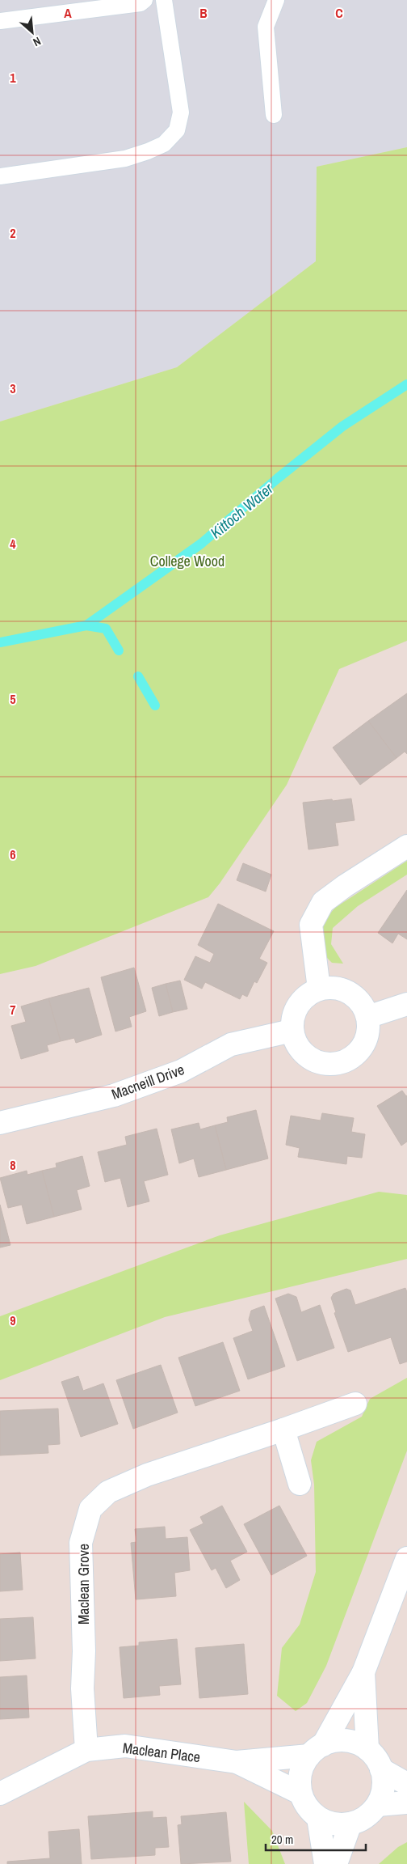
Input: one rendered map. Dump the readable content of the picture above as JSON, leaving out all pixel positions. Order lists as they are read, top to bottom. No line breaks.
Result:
{"streets":{"street":["Macneill Drive","Maclean Grove","Maclean Place"]},"crossings":[["Maclean Grove","Maclean Place"]],"water":["Kittoch Water"],"parks":["College Wood"],"scale_bar":"20 m","north":"bottom right","grid":{"columns":["A","B","C"],"rows":["1","2","3","4","5","6","7","8","9"]}}
